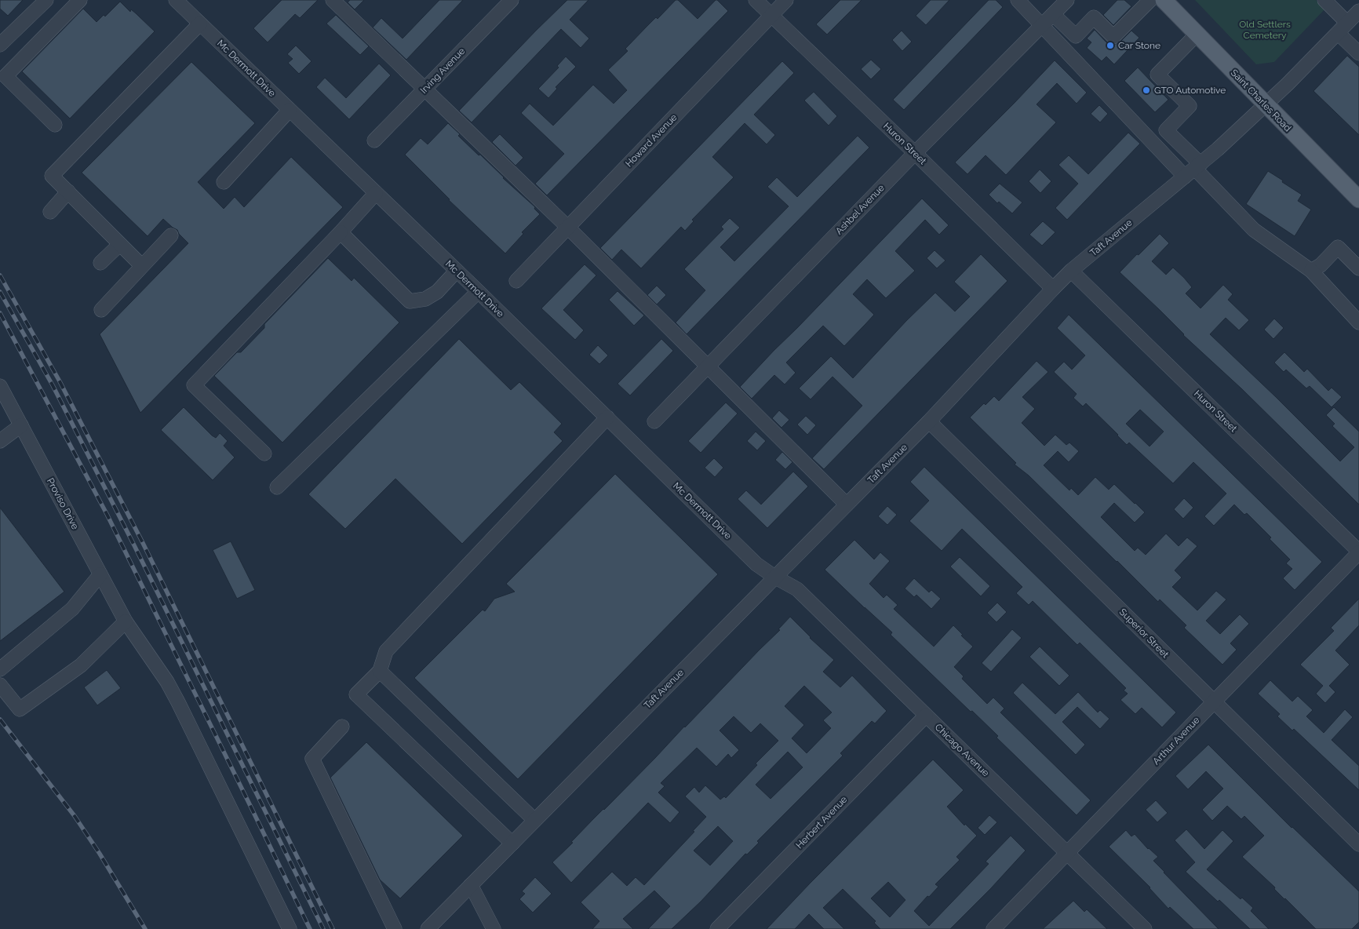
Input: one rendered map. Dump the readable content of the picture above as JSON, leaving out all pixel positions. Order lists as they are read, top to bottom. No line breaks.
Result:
{"streets":{"main road":["Saint Charles Road"],"street":["Mc Dermott Drive","Irving Avenue","Howard Avenue","Huron Street","Ashbel Avenue","Taft Avenue","Proviso Drive","Superior Street","Arthur Avenue","Chicago Avenue","Herbert Avenue"]},"crossings":[["Mc Dermott Drive","Taft Avenue"],["Mc Dermott Drive","Chicago Avenue"],["Saint Charles Road","Taft Avenue"],["Howard Avenue","Huron Street"],["Huron Street","Ashbel Avenue"],["Huron Street","Taft Avenue"],["Huron Street","Arthur Avenue"],["Taft Avenue","Superior Street"],["Taft Avenue","Chicago Avenue"],["Superior Street","Arthur Avenue"],["Arthur Avenue","Chicago Avenue"],["Chicago Avenue","Herbert Avenue"]],"parks":["Old Settlers Cemetery"],"places":["Car Stone","GTO Automotive"]}
